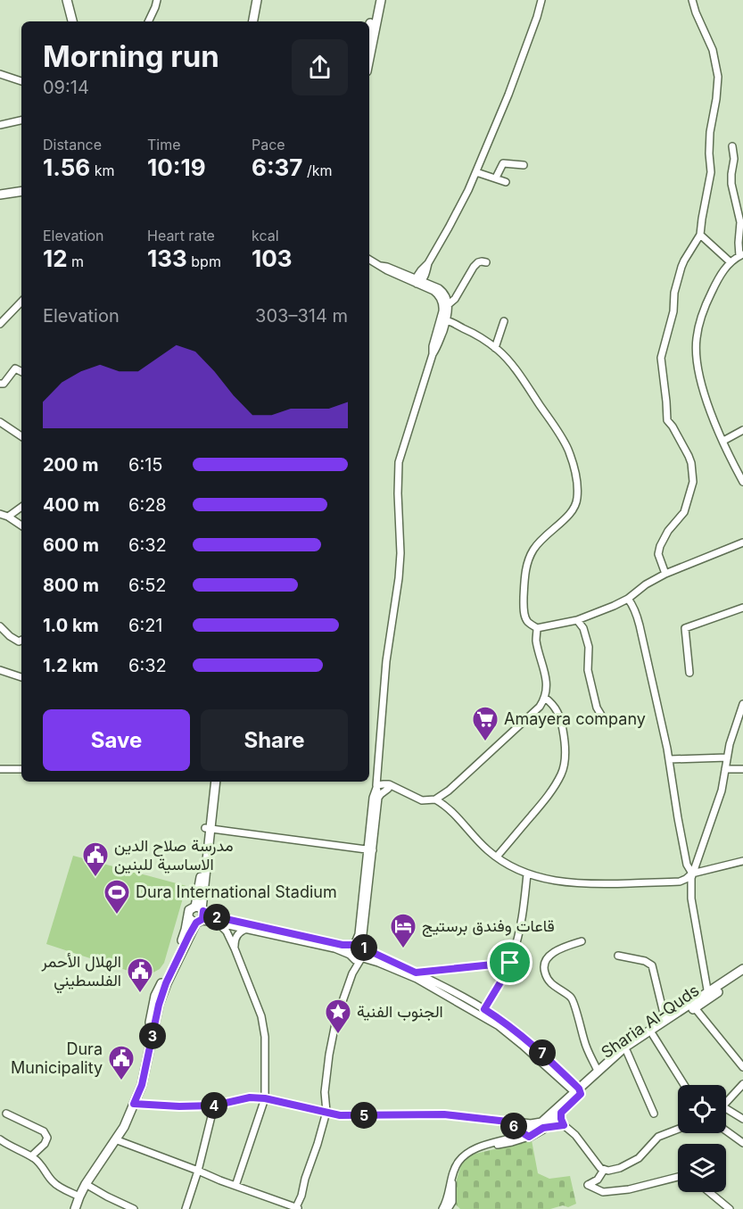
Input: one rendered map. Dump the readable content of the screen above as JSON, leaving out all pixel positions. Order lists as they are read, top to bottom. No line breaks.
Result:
{"streets":{"main road":["Sharia Al-Quds"]},"places":{"supermarket":["Amayera company"],"public building":["مدرسة صلاح الدين الاساسية للبنين","الهلال الأحمر الفلسطيني","Dura Municipality"],"sports":["Dura International Stadium"],"hotel":["قاعات وفندق برستيج"],"place":["الجنوب الفنية"]},"page":{"heading":["Morning run","09:14"],"stats":[["Distance","1.56 km"],["Time","10:19"],["Pace","6:37 /km"],["Elevation","12 m"],["Heart rate","133 bpm"],["kcal","103"]],"chart":["Elevation","303–314 m"],"list":[{"name":"200 m","note":"6:15"},{"name":"400 m","note":"6:28"},{"name":"600 m","note":"6:32"},{"name":"800 m","note":"6:52"},{"name":"1.0 km","note":"6:21"},{"name":"1.2 km","note":"6:32"}],"buttons":["Save","Share"],"pins":["2","1","3","7","4","5","6"]}}
